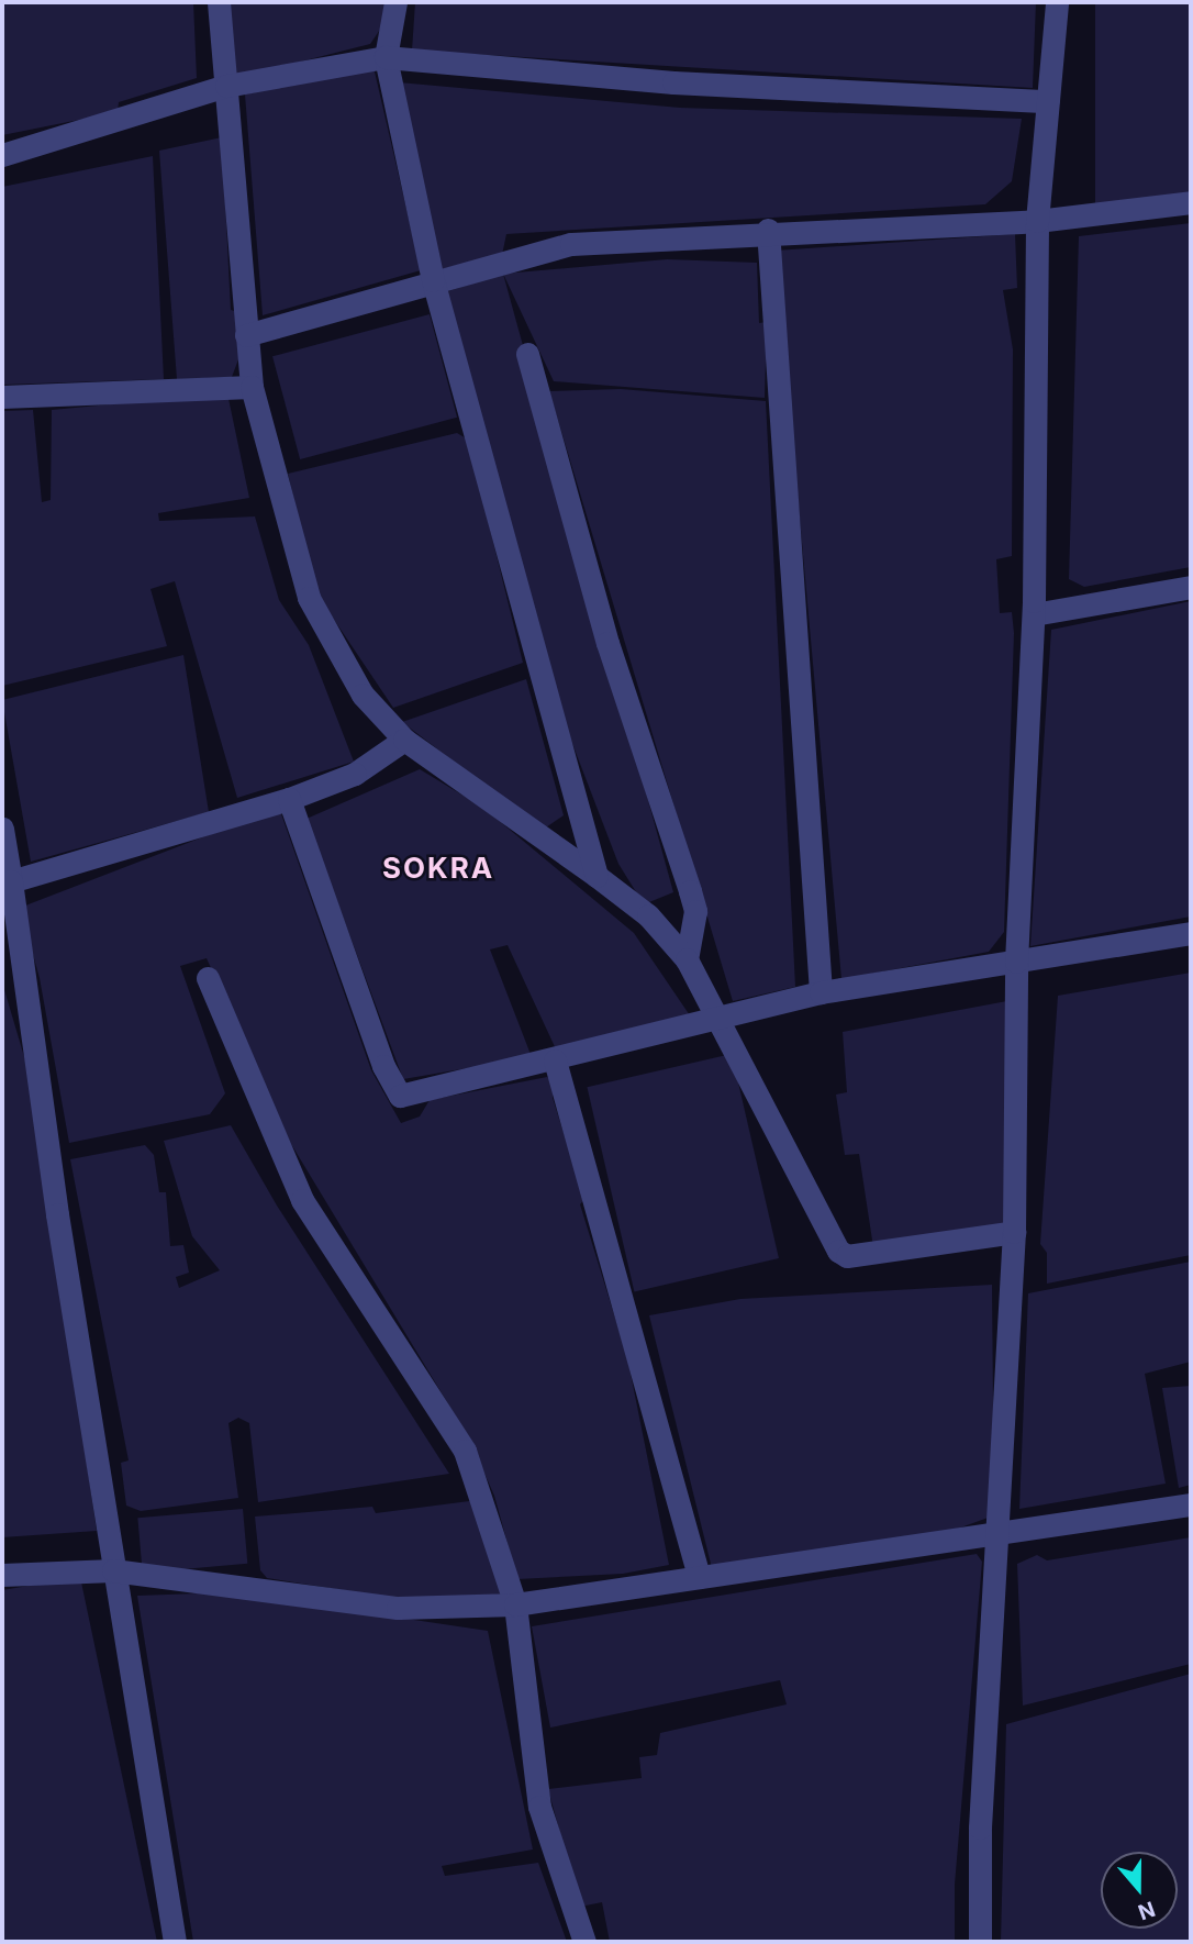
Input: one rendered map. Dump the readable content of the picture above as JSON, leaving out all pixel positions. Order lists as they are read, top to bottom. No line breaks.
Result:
{"districts":["SOKRA"],"north":"bottom"}
